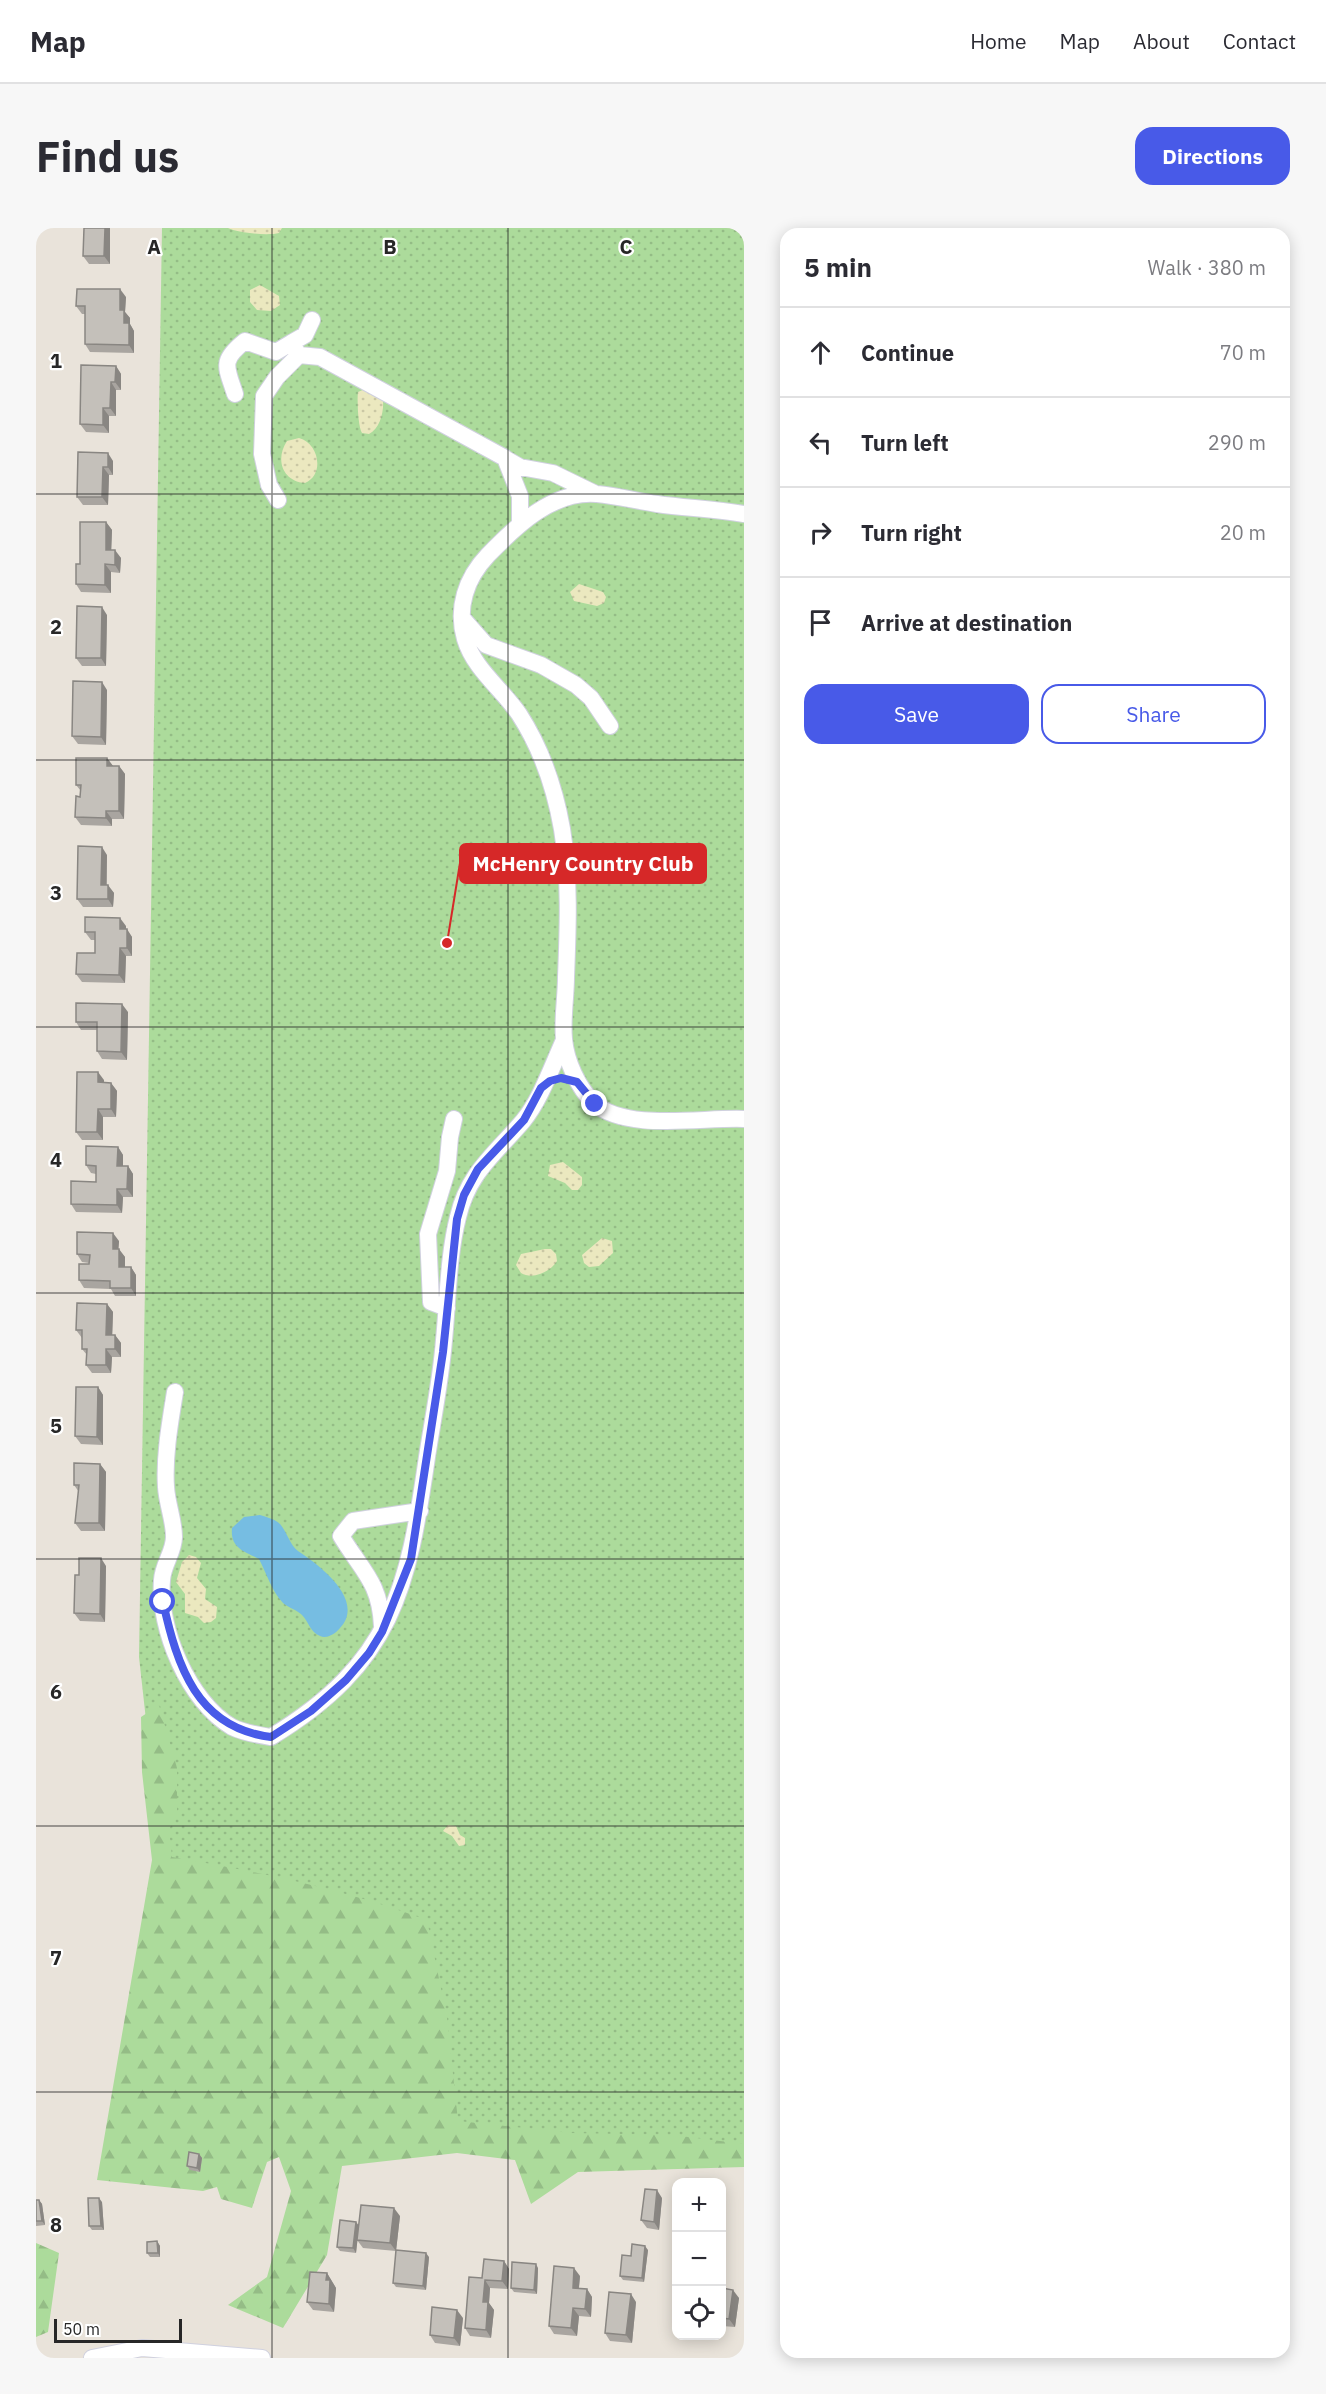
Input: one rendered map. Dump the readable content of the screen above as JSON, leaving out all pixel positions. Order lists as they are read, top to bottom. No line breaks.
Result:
{"places":["McHenry Country Club"],"scale_bar":"50 m","page":{"header":"Map","nav":["Home","Map","About","Contact"],"buttons":["Directions",["Save","Share"]],"title":"Find us","heading":["5 min","Walk · 380 m"],"list":[["Continue","70 m"],["Turn left","290 m"],["Turn right","20 m"],"Arrive at destination"],"map_buttons":["+","−"],"scale":"50 m"},"grid":{"columns":["A","B","C"],"rows":["1","2","3","4","5","6","7","8"]}}
